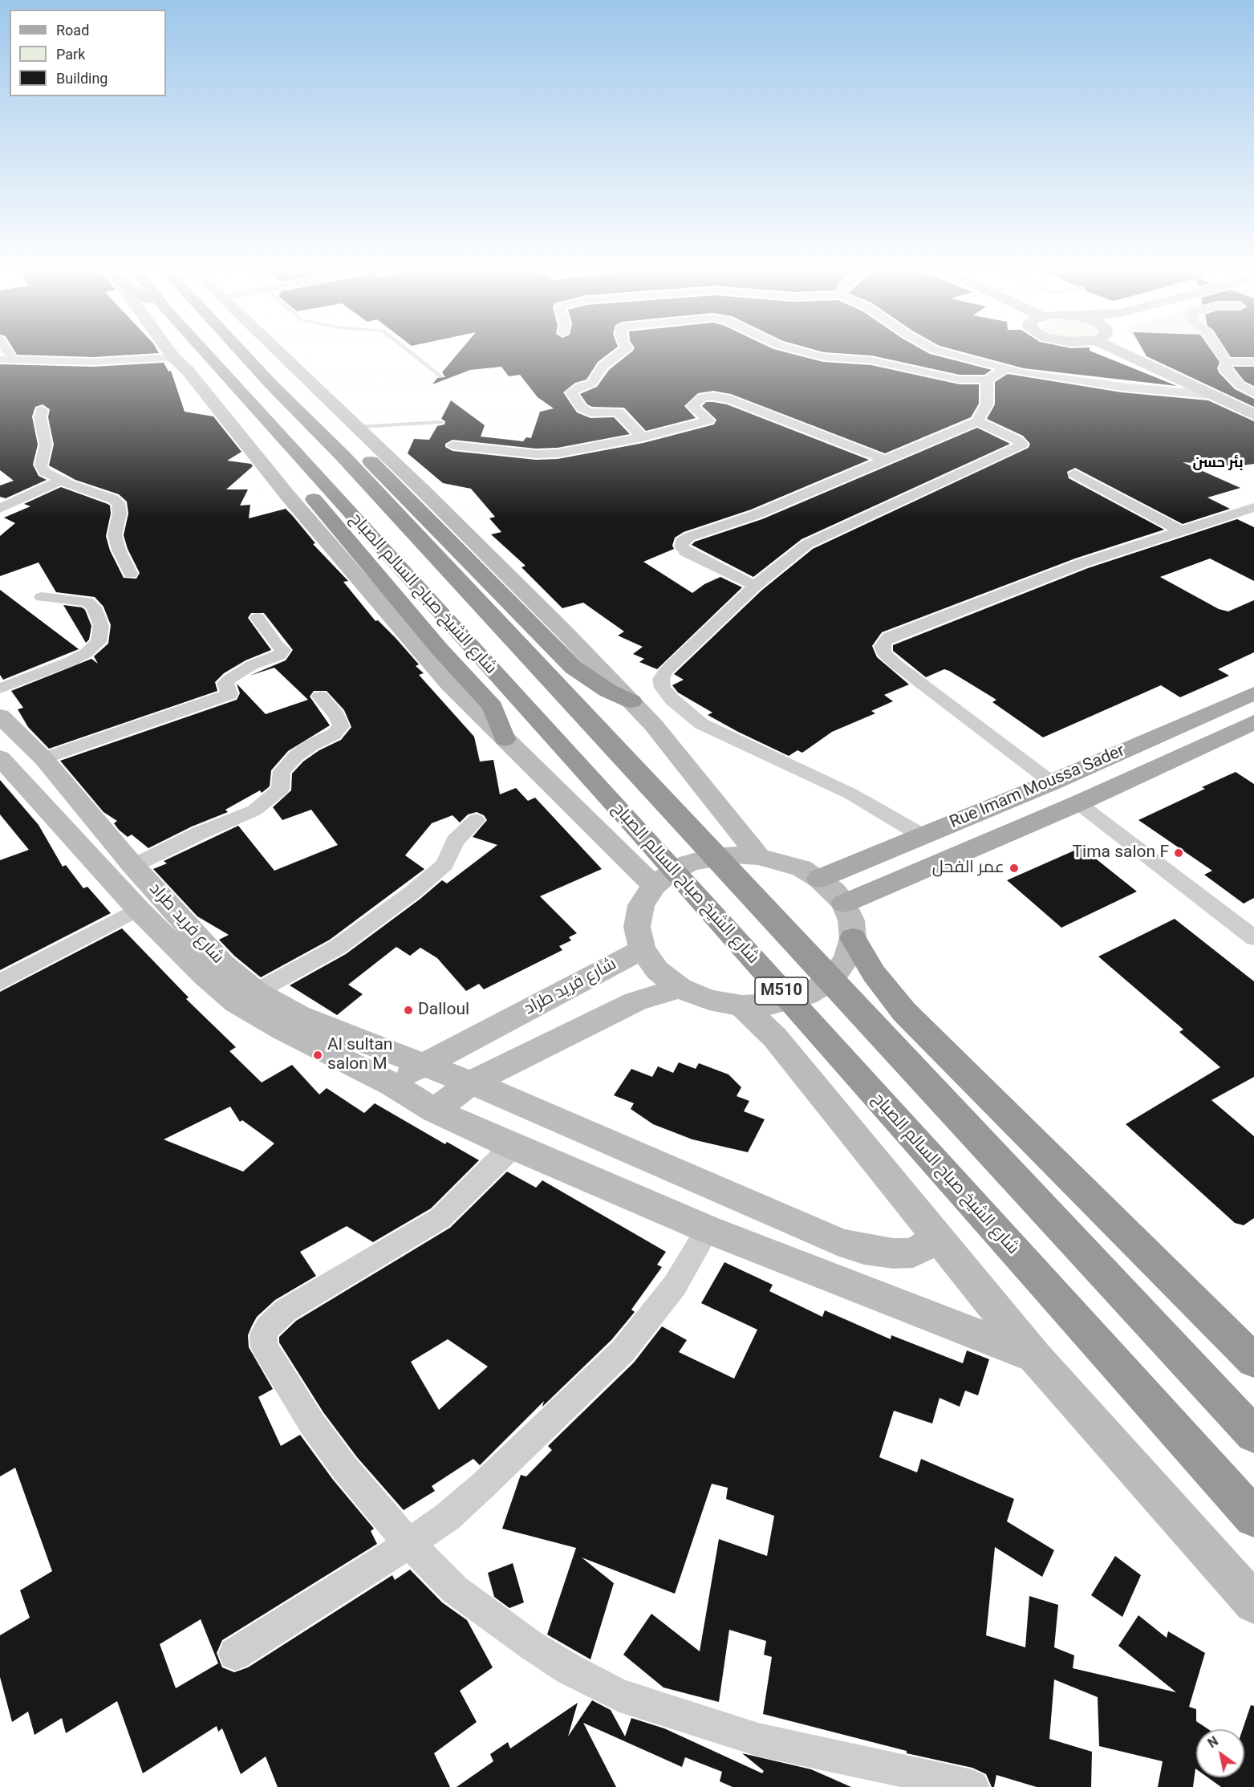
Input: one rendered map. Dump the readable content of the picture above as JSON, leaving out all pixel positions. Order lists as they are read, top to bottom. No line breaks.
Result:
{"streets":{"highway":["شارع الشيخ صباح السالم الصباح","M510"],"main road":["Rue Imam Moussa Sader"],"street":["شارع فريد طراد"]},"districts":["بئر حسن"],"places":["Tima salon F","عمر الفحل","Dalloul","Al sultan salon M"],"legend":["Road","Park","Building"],"north":"top left"}
